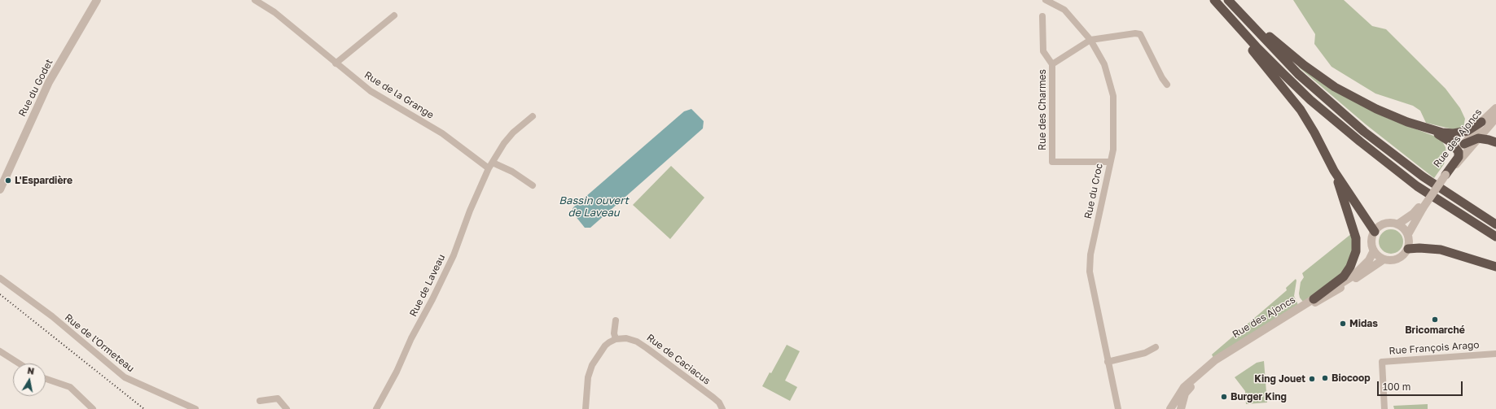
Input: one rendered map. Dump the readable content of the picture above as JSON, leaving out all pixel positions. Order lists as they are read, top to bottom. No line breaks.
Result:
{"streets":{"street":["Rue du Godet","Rue de la Grange","Rue des Charmes","Rue des Ajoncs","Rue du Croc","Rue de Laveau","Rue de l'Ormeteau","Rue François Arago","Rue de Caciacus"]},"crossings":[["Rue de la Grange","Rue de Laveau"],["Rue des Charmes","Rue du Croc"]],"water":["Bassin ouvert de Laveau"],"places":["L'Espardière","Bricomarché","Midas","Biocoop","King Jouet","Burger King"],"scale_bar":"100 m","north":"top"}
